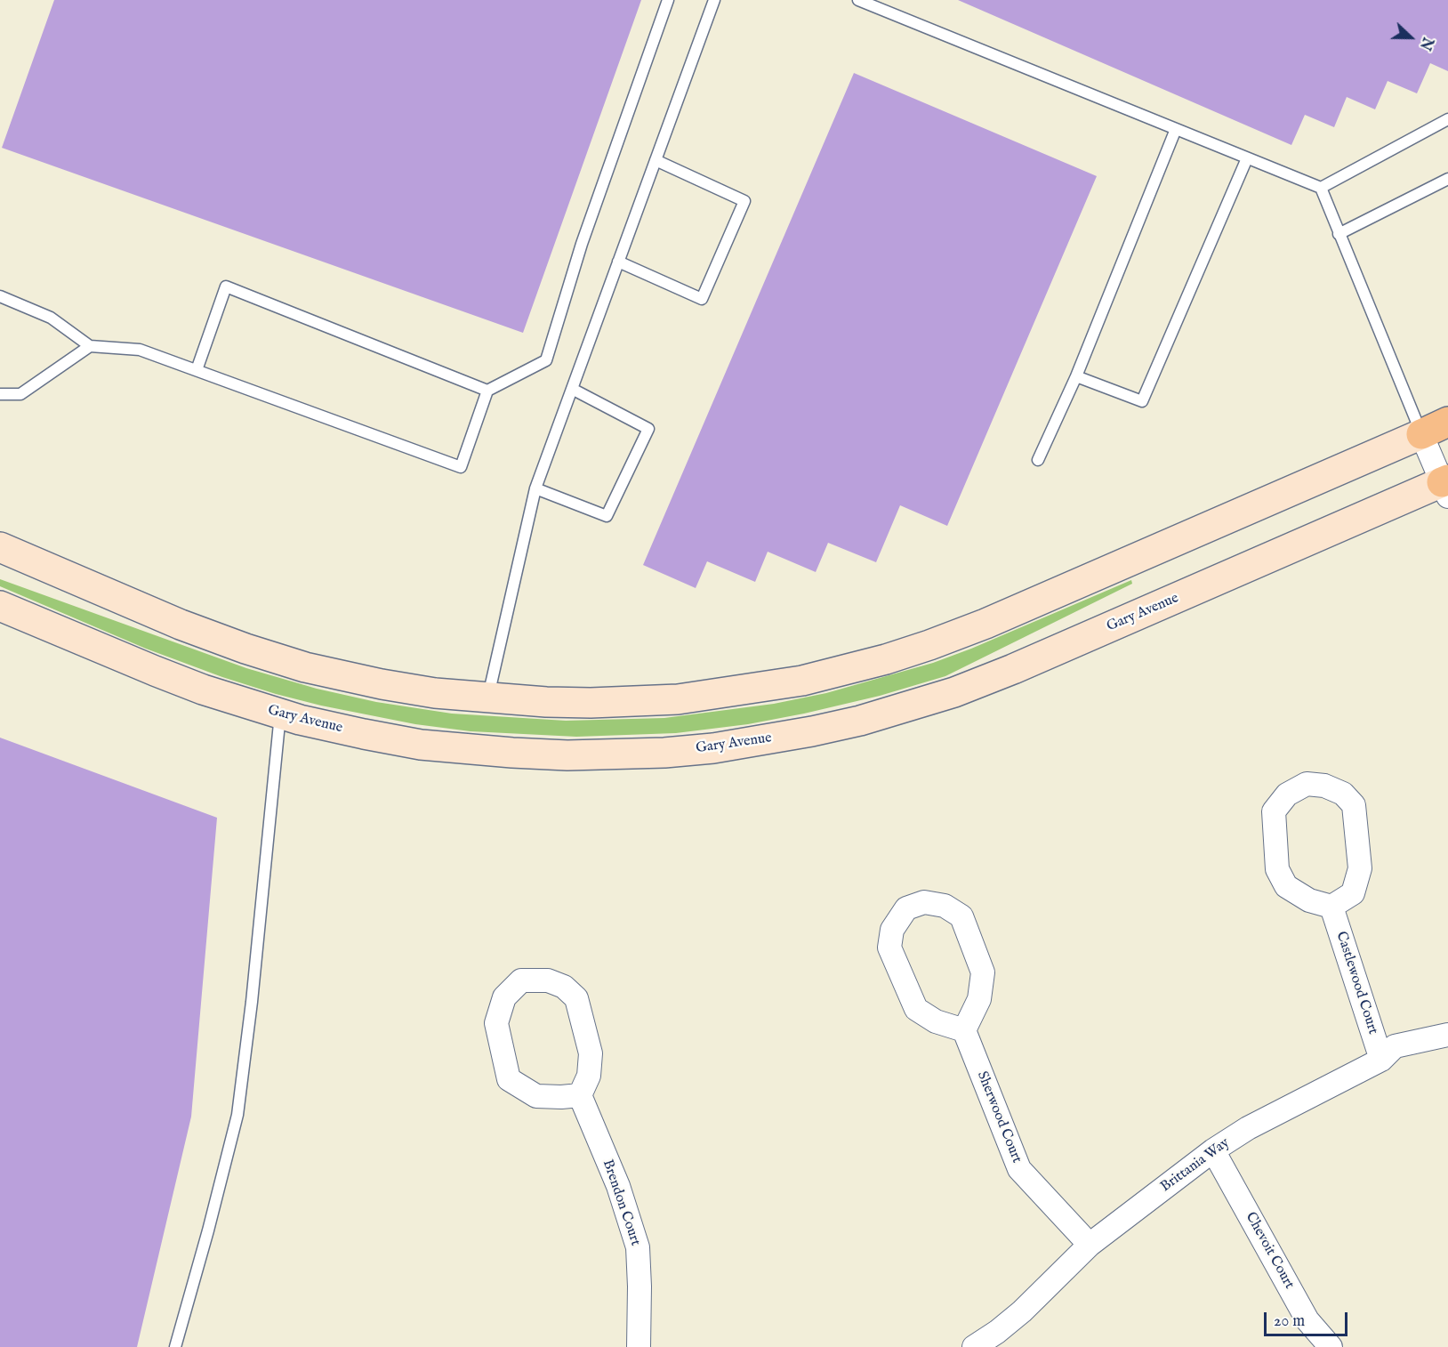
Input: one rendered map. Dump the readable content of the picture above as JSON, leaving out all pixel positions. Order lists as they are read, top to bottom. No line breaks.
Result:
{"streets":{"main road":["Gary Avenue"],"street":["Castlewood Court","Sherwood Court","Brittania Way","Brendon Court","Chevoit Court"]},"crossings":[["Castlewood Court","Brittania Way"],["Sherwood Court","Brittania Way"],["Brittania Way","Chevoit Court"]],"scale_bar":"20 m","north":"right"}
